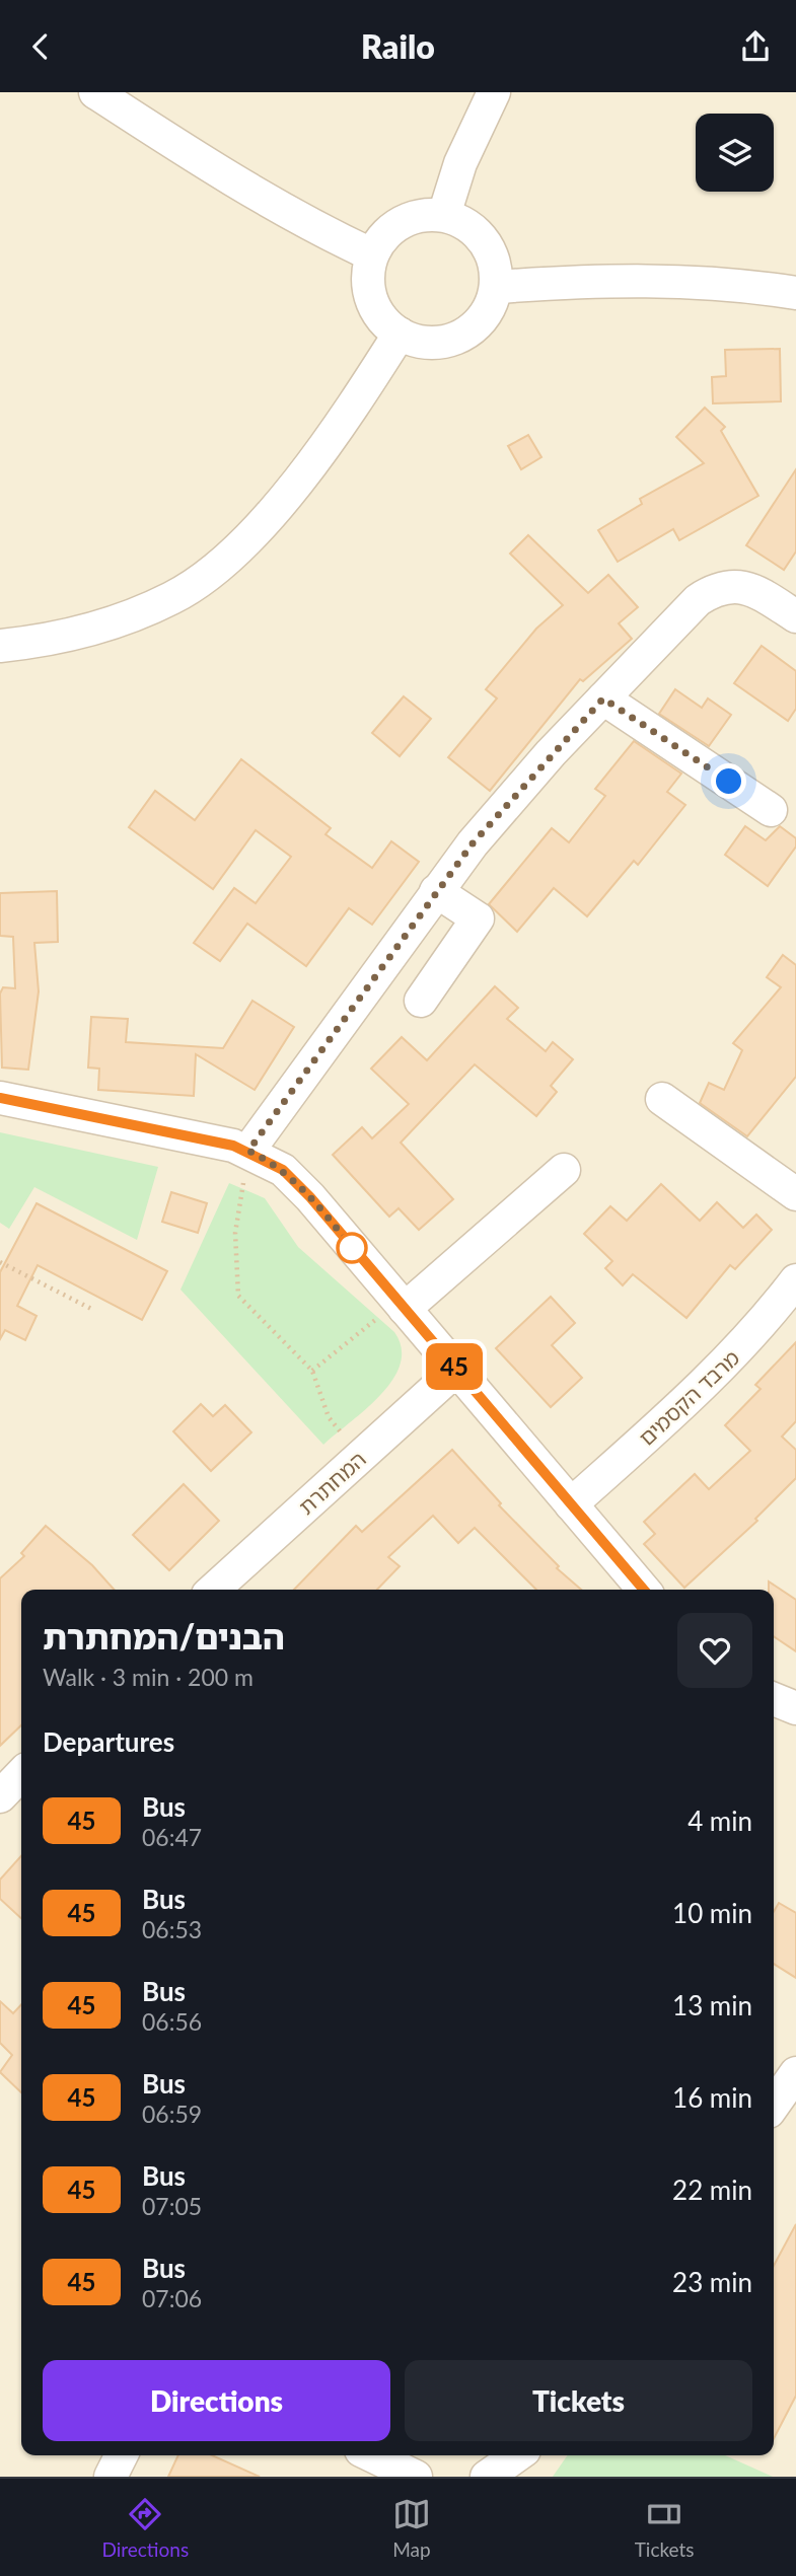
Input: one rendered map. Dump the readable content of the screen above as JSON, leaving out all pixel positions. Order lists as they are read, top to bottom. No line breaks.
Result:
{"streets":{"street":["מרבד הקסמים","המחתרת"]},"lines":["bus line 45"],"page":{"header":"Railo","on_map":"45","heading":[["הבנים/המחתרת","Walk · 3 min · 200 m"],"Departures"],"list":[{"mark":"45","name":"Bus","note":"06:47","value":"4 min"},{"mark":"45","name":"Bus","note":"06:53","value":"10 min"},{"mark":"45","name":"Bus","note":"06:56","value":"13 min"},{"mark":"45","name":"Bus","note":"06:59","value":"16 min"},{"mark":"45","name":"Bus","note":"07:05","value":"22 min"},{"mark":"45","name":"Bus","note":"07:06","value":"23 min"}],"buttons":["Directions","Tickets"],"tabs":["Directions","Map","Tickets"]}}
